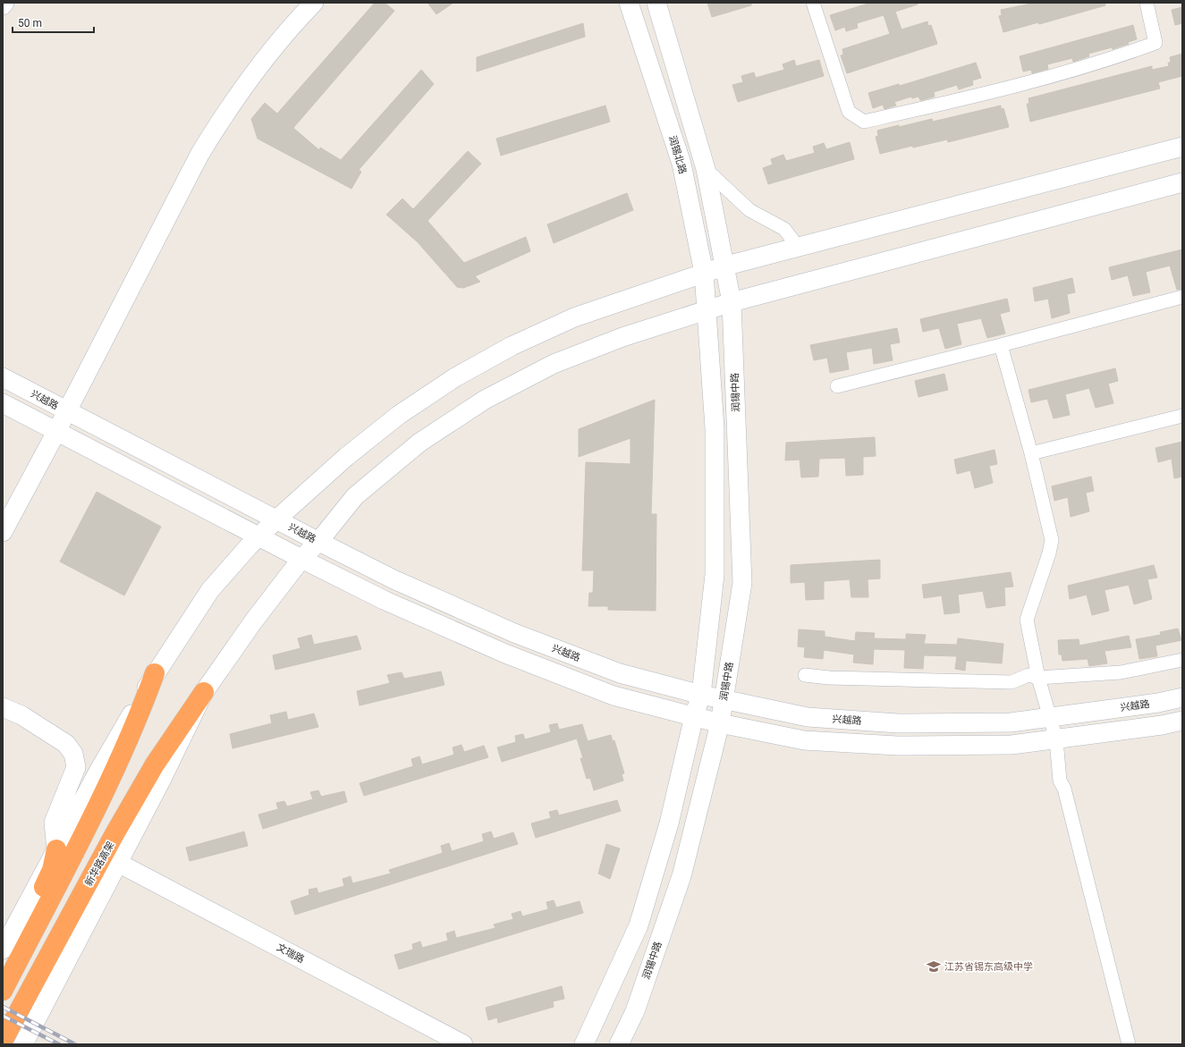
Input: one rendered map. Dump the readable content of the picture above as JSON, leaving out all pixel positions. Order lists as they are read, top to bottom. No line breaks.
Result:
{"streets":{"highway":["新华路高架"],"main road":["润锡北路","润锡中路","兴越路","文瑞路"]},"crossings":[["润锡中路","兴越路"]],"places":{"school or university":["江苏省锡东高级中学"]},"scale_bar":"50 m"}
